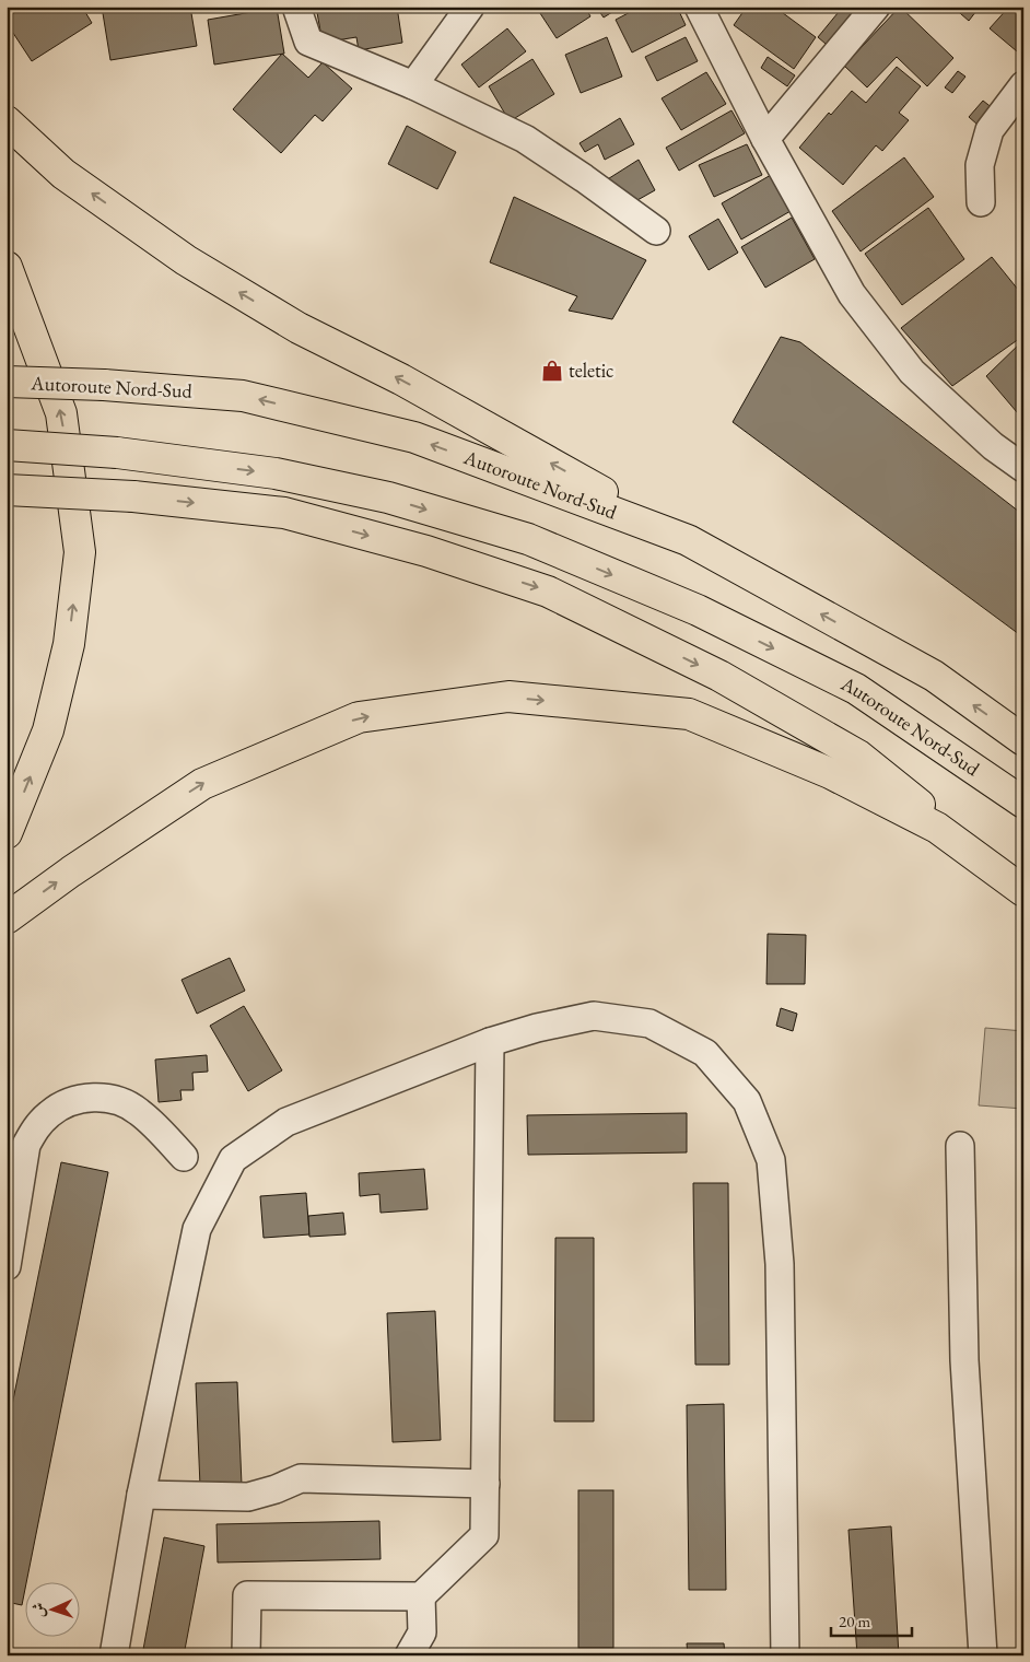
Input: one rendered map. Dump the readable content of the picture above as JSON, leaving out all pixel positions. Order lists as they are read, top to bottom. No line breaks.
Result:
{"streets":{"highway":["Autoroute Nord-Sud"]},"places":{"shop":["teletic"]},"scale_bar":"20 m","north":"left"}
